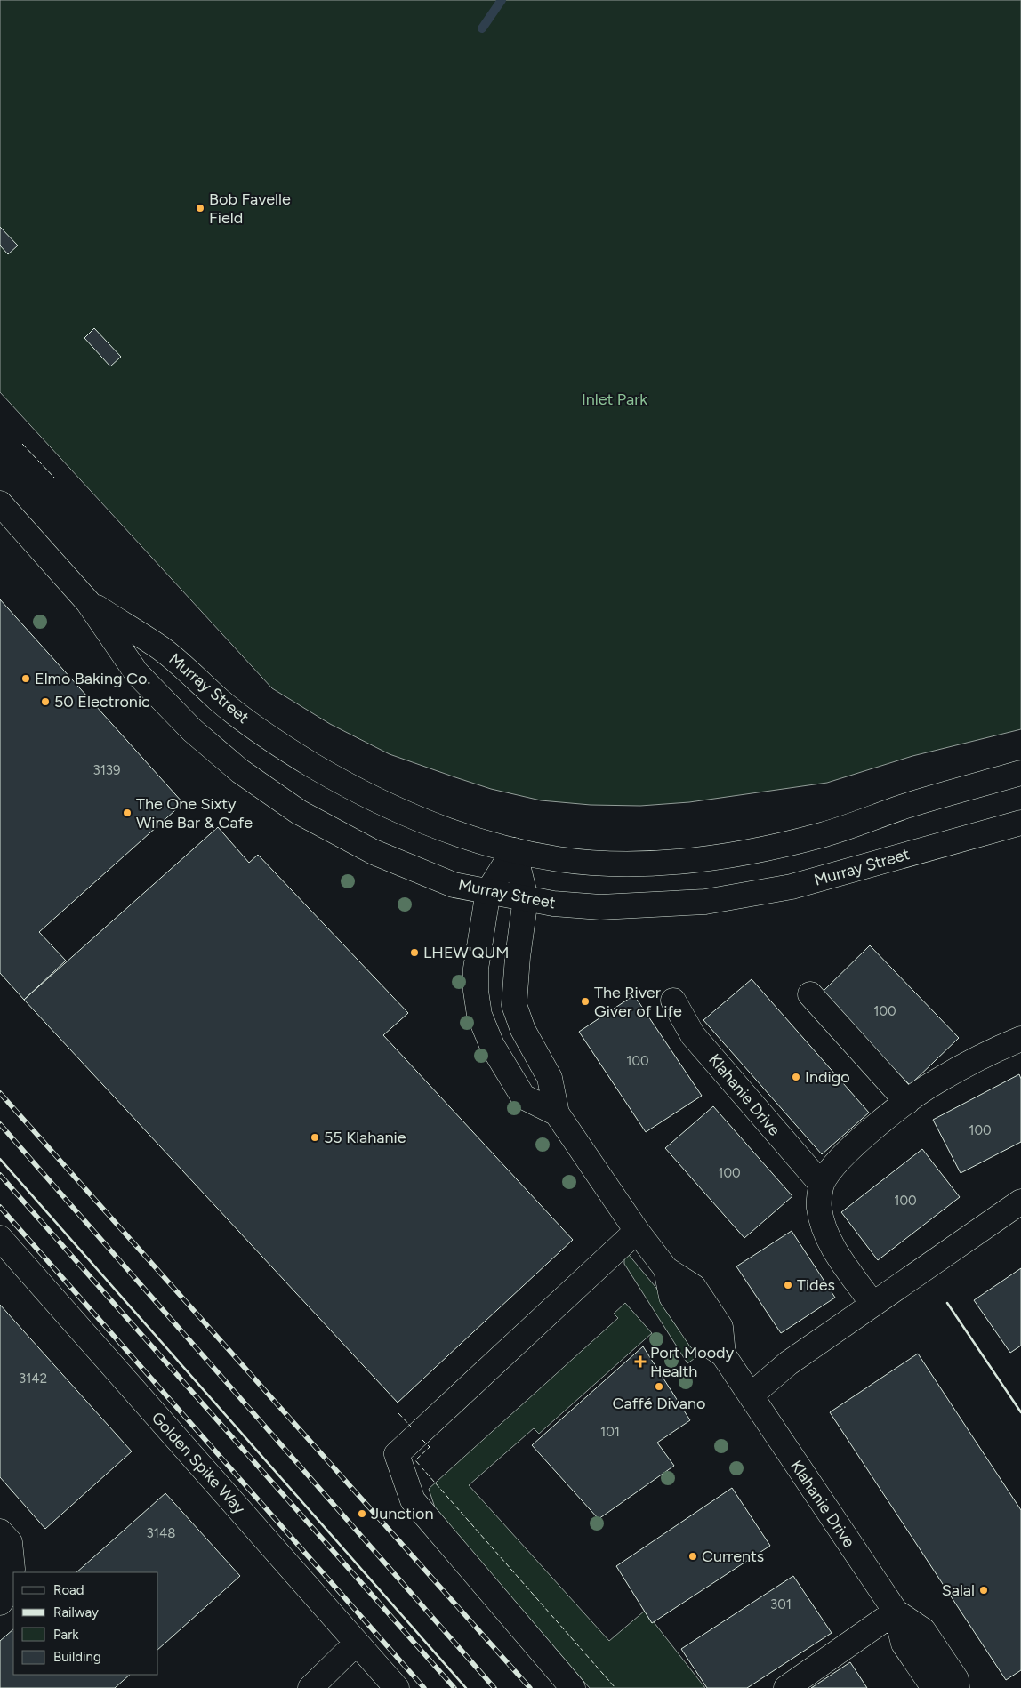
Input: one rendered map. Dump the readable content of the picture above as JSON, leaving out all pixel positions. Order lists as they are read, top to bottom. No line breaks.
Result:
{"streets":{"street":["Murray Street","Klahanie Drive","Golden Spike Way"]},"crossings":[["Murray Street","Klahanie Drive"]],"parks":["Inlet Park"],"places":{"other":["Bob Favelle Field","Elmo Baking Co.","50 Electronic","The One Sixty Wine Bar & Cafe","LHEW'QUM","The River Giver of Life","Indigo","55 Klahanie","Tides","Caffé Divano","Junction","Currents","Salal"],"health":["Port Moody Health"]},"house_numbers":["3139","100","100","100","100","100","3142","101","3148","301"],"legend":["Road","Railway","Park","Building"]}
